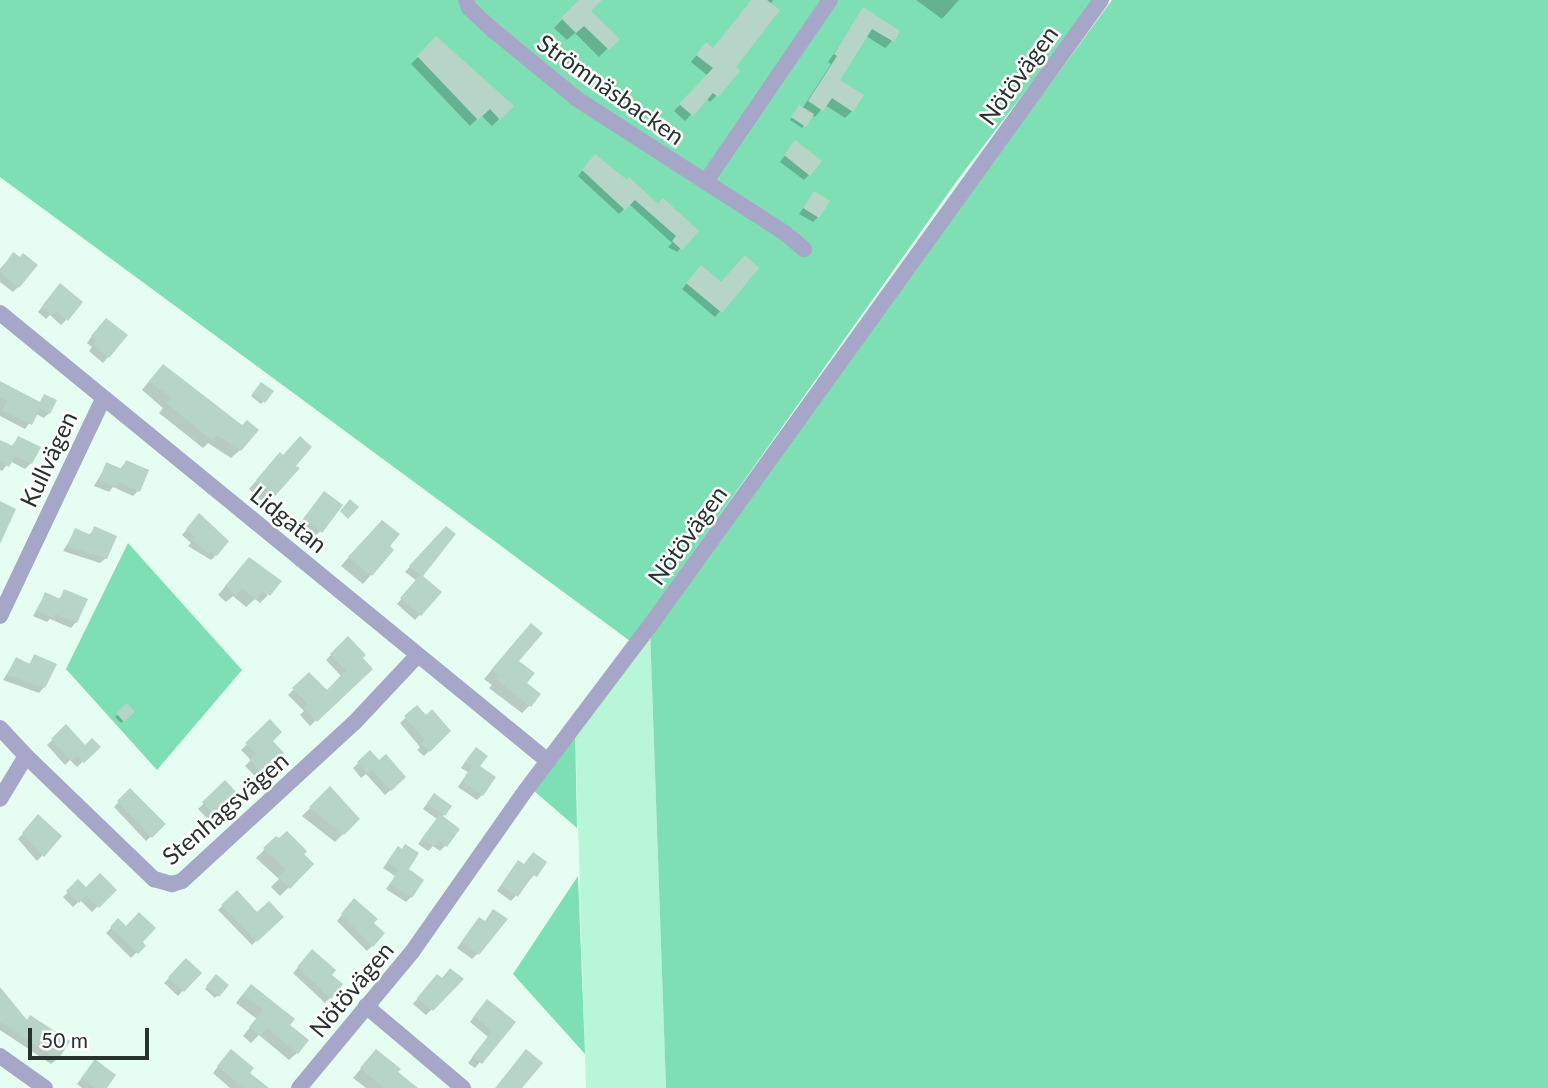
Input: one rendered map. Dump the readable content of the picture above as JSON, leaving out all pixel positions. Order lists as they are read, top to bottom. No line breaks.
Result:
{"streets":{"street":["Nötövägen","Strömnäsbacken","Kullvägen","Lidgatan","Stenhagsvägen"]},"crossings":[["Nötövägen","Lidgatan"],["Kullvägen","Lidgatan"],["Lidgatan","Stenhagsvägen"]],"scale_bar":"50 m"}
